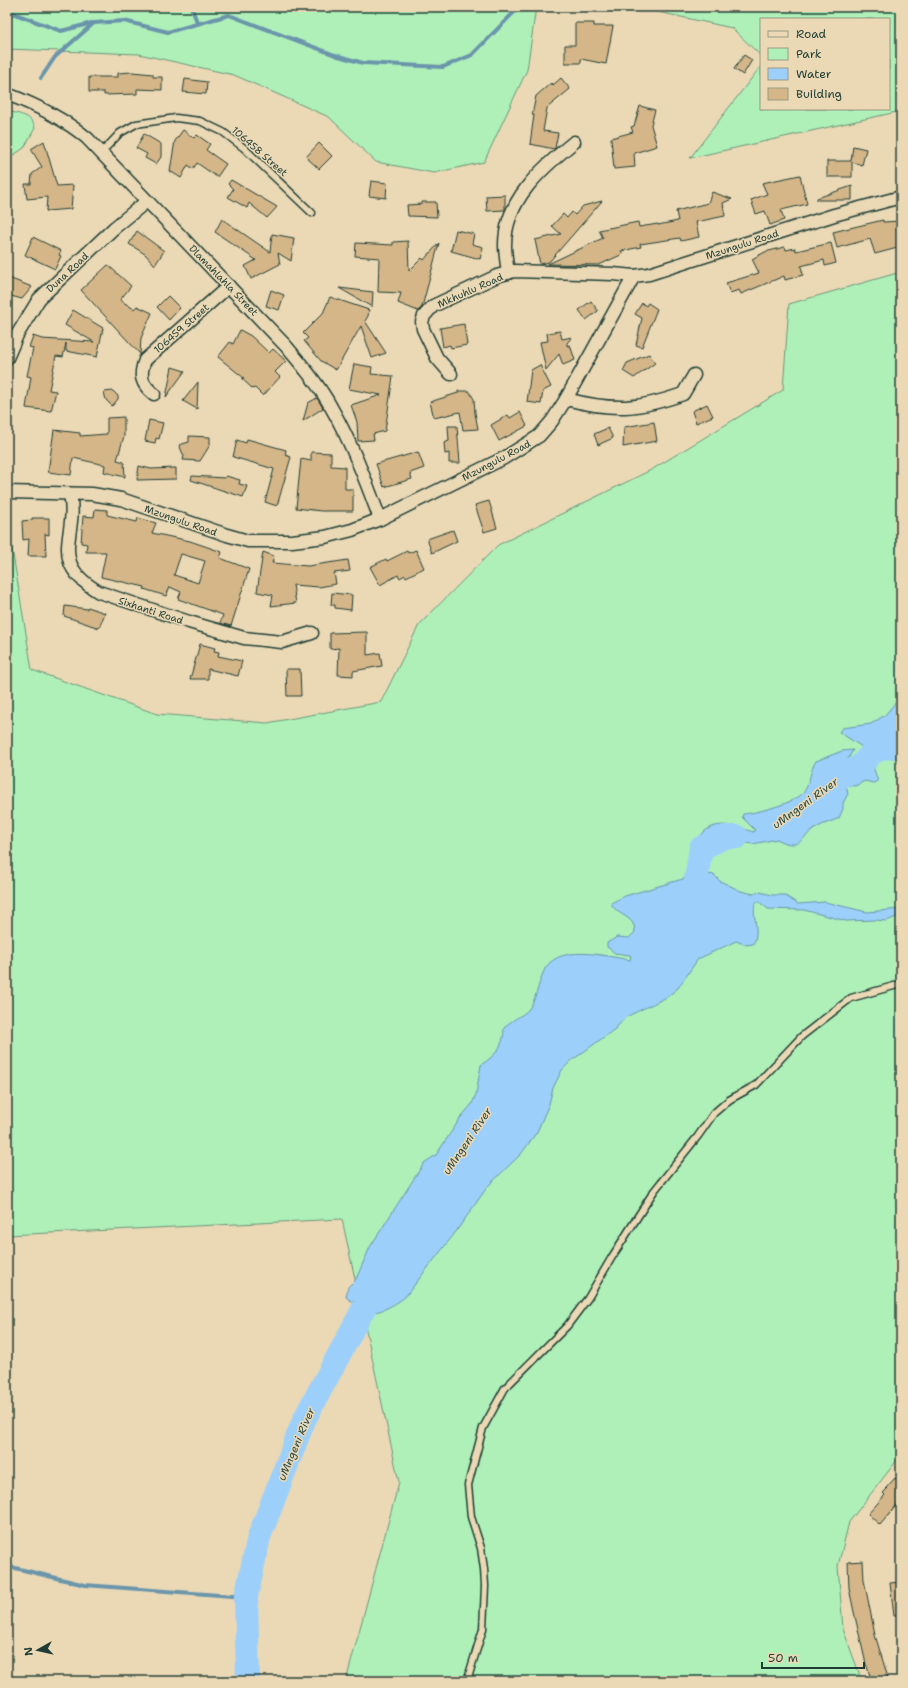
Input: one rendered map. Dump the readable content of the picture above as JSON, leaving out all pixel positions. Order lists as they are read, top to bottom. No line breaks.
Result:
{"streets":{"street":["Mzungulu Road","Duna Road","Dlamahlahla Street","Mkhuhlu Road","106459 Street","Sixhanti Road"],"lane":["106458 Street"]},"crossings":[["106458 Street","Dlamahlahla Street"],["Mzungulu Road","Dlamahlahla Street"],["Mzungulu Road","Mkhuhlu Road"],["Mzungulu Road","Sixhanti Road"],["Duna Road","Dlamahlahla Street"],["Dlamahlahla Street","106459 Street"]],"water":["uMngeni River"],"legend":["Road","Park","Water","Building"],"scale_bar":"50 m","north":"left"}
